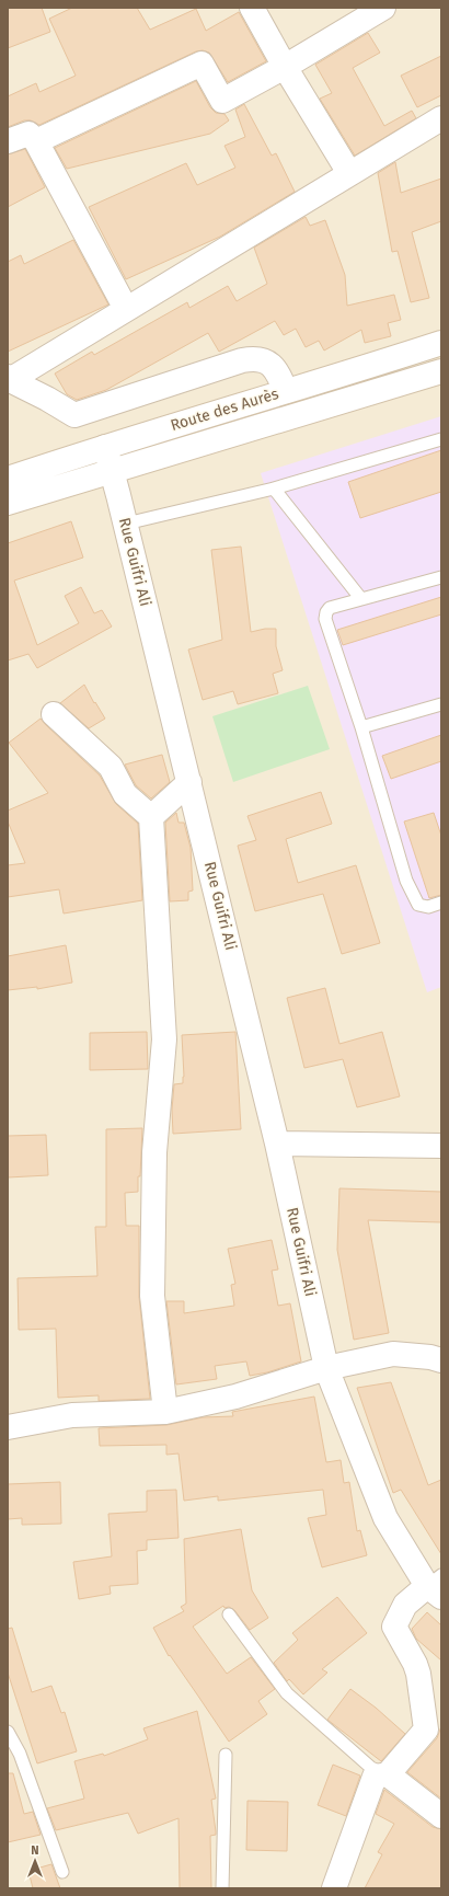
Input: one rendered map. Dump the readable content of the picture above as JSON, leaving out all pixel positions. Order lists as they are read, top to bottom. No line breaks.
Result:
{"streets":{"street":["Route des Aurès","Rue Guifri Ali"]},"crossings":[["Route des Aurès","Rue Guifri Ali"]],"north":"top"}
